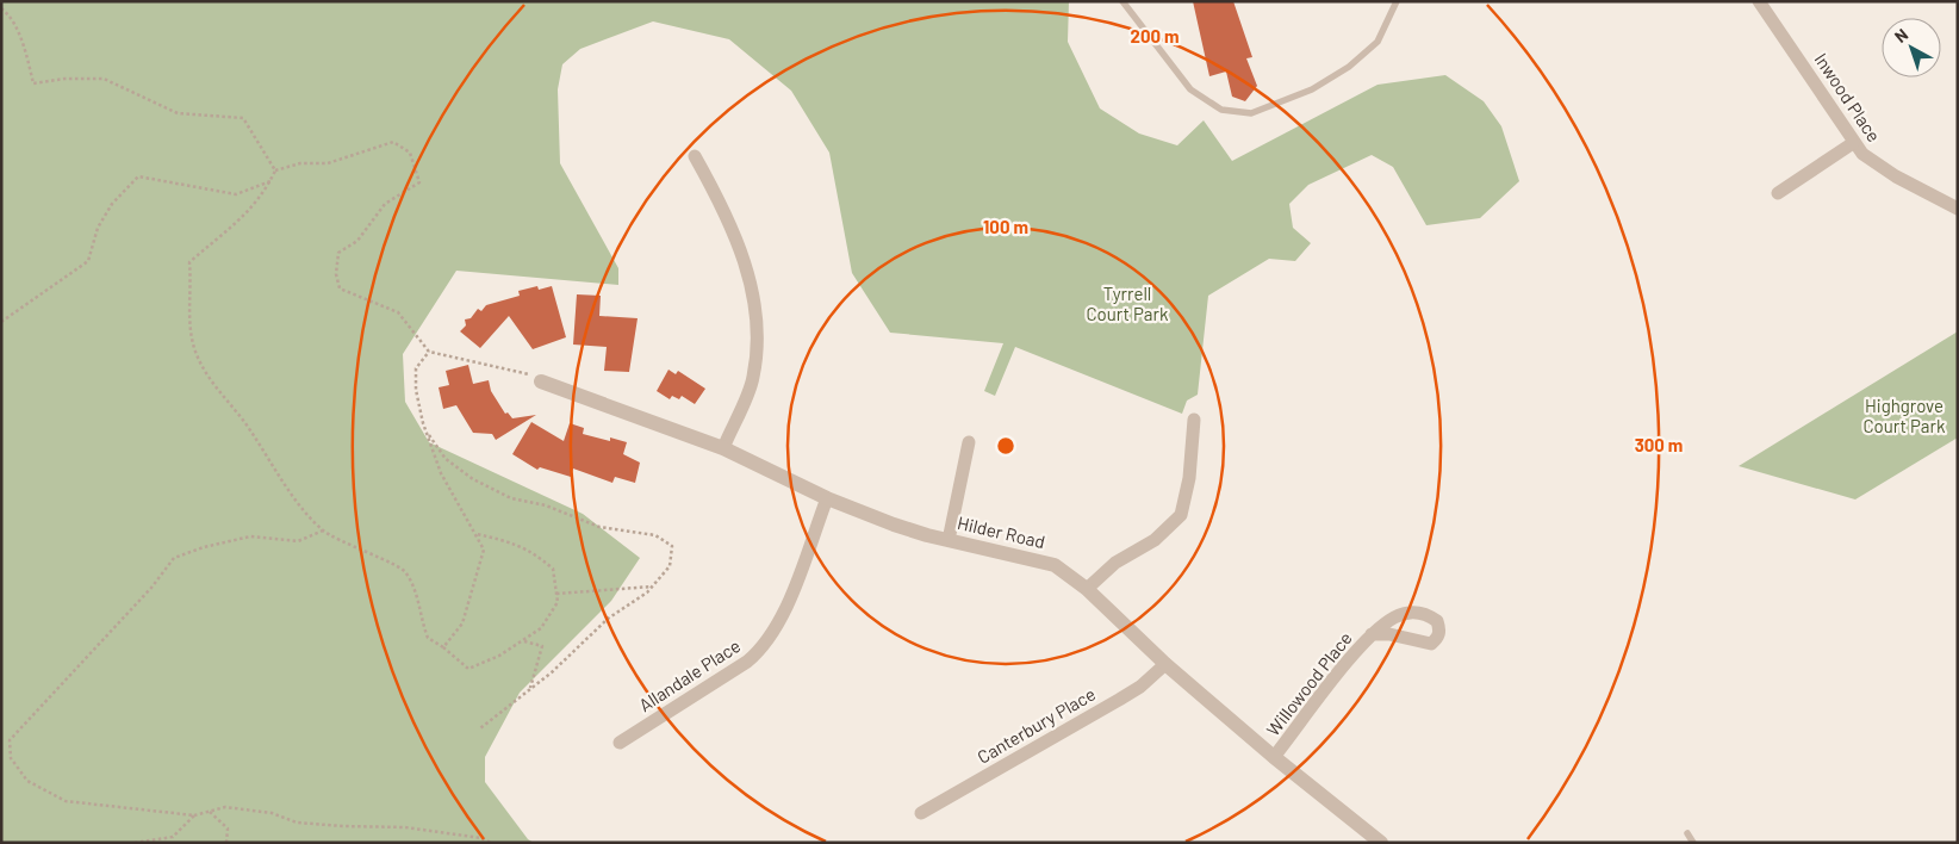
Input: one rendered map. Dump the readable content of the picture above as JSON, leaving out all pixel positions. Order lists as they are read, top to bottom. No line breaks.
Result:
{"streets":{"street":["Inwood Place","Hilder Road","Allandale Place","Willowood Place","Canterbury Place"]},"crossings":[["Hilder Road","Allandale Place"],["Hilder Road","Willowood Place"],["Hilder Road","Canterbury Place"]],"parks":["Tyrrell Court Park","Highgrove Court Park"],"north":"top left","rings":["200 m","100 m","300 m"]}
